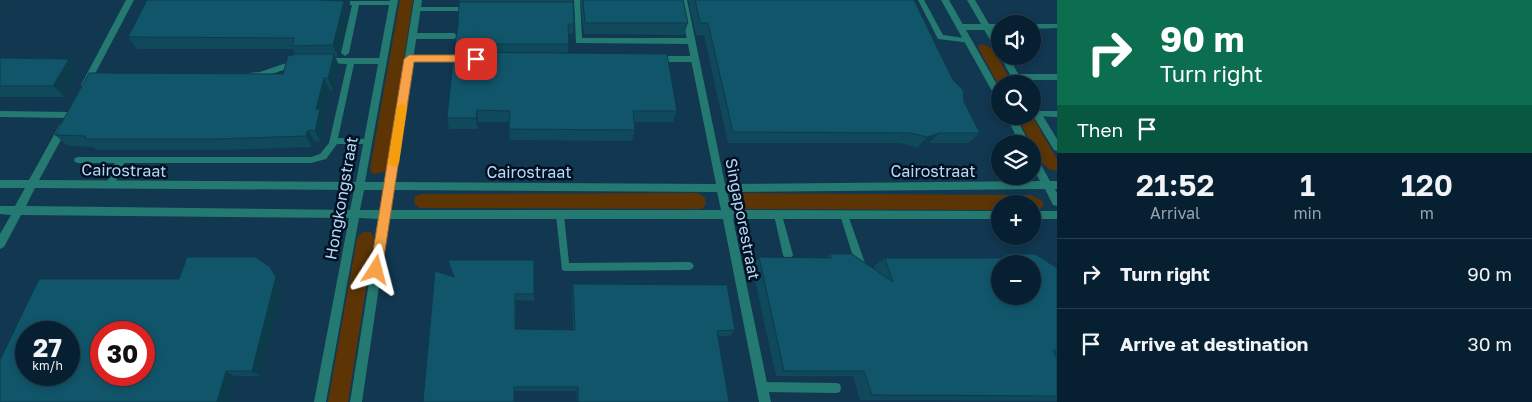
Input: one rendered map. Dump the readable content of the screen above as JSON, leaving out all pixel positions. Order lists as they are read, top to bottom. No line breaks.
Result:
{"streets":{"street":["Cairostraat","Hongkongstraat","Singaporestraat"]},"crossings":[["Cairostraat","Hongkongstraat"],["Cairostraat","Singaporestraat"]],"page":{"turn":["90 m","Turn right"],"map_buttons":["+","−"],"then":"Then","eta":["21:52","Arrival","1","min","120","m"],"list":[{"name":"Turn right","value":"90 m"},{"name":"Arrive at destination","value":"30 m"}],"speed":"27 km/h","limit":"30"}}
